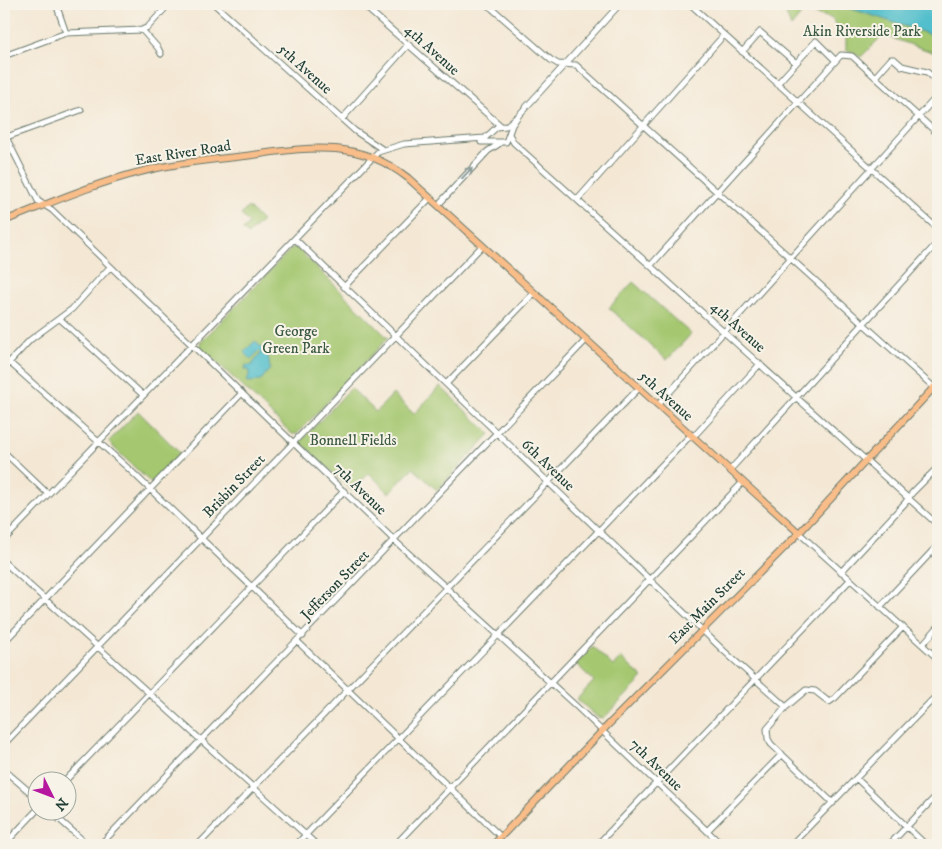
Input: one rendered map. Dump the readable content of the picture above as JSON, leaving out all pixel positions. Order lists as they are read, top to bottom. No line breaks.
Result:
{"streets":{"main road":["5th Avenue","East River Road","East Main Street"],"street":["4th Avenue","6th Avenue","Brisbin Street","7th Avenue","Jefferson Street"]},"crossings":[["4th Avenue","5th Avenue"],["4th Avenue","East Main Street"],["5th Avenue","East River Road"],["5th Avenue","Brisbin Street"],["5th Avenue","Jefferson Street"],["5th Avenue","East Main Street"],["East River Road","7th Avenue"],["6th Avenue","Brisbin Street"],["6th Avenue","Jefferson Street"],["6th Avenue","East Main Street"],["Brisbin Street","7th Avenue"],["7th Avenue","Jefferson Street"],["7th Avenue","East Main Street"]],"parks":["Akin Riverside Park","George Green Park","Bonnell Fields"],"north":"bottom right"}
